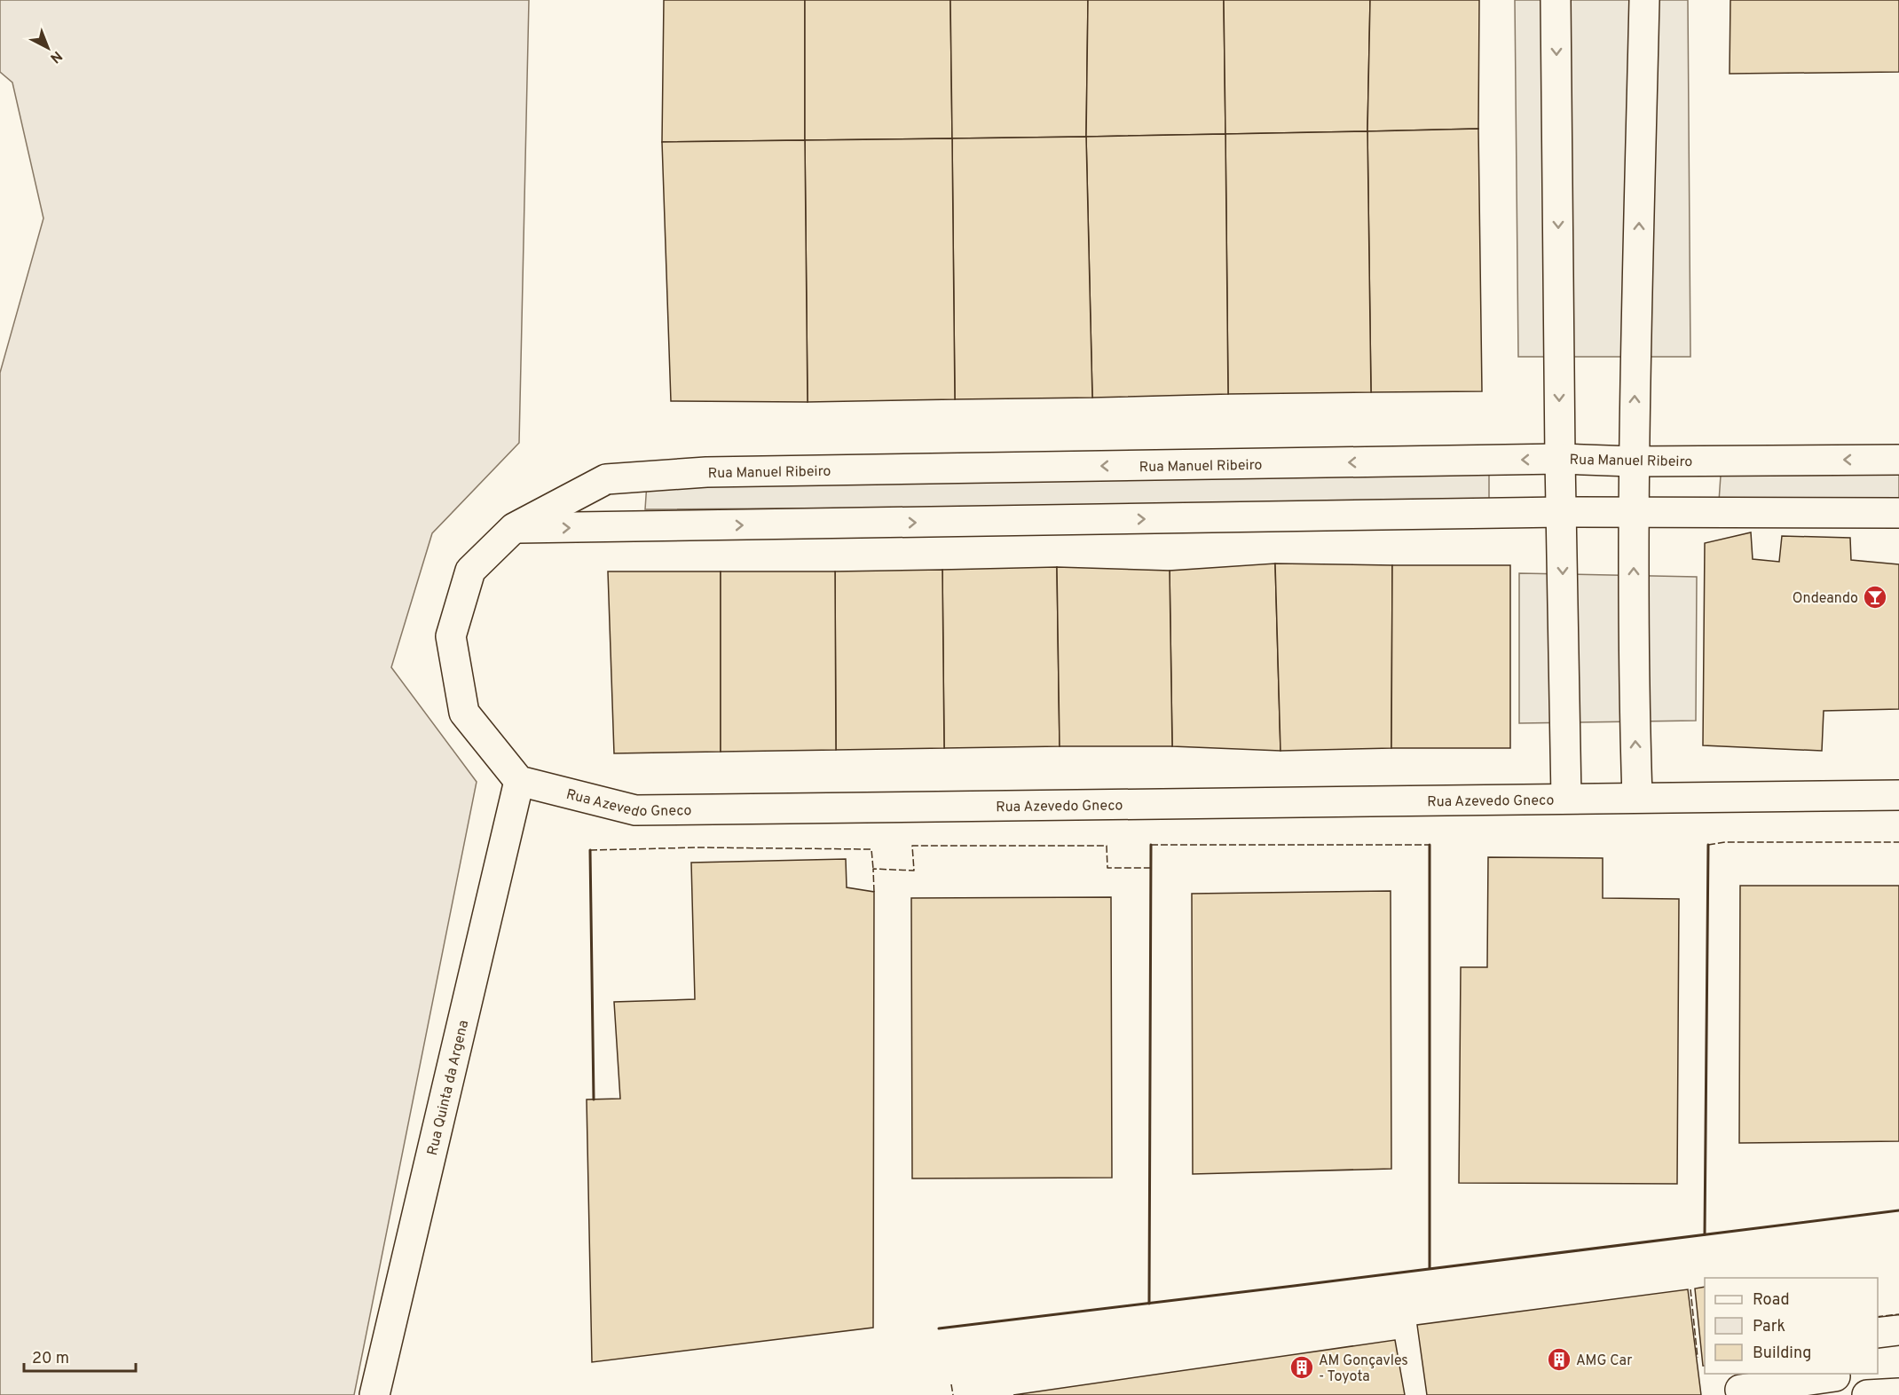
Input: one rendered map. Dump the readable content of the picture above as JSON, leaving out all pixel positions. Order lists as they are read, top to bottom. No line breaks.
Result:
{"streets":{"street":["Rua Manuel Ribeiro","Rua Azevedo Gneco","Rua Quinta da Argena"]},"crossings":[["Rua Azevedo Gneco","Rua Quinta da Argena"]],"places":{"bar":["Ondeando"],"building":["AMG Car","AM Gonçavles - Toyota"]},"legend":["Road","Park","Building"],"scale_bar":"20 m","north":"bottom right"}
